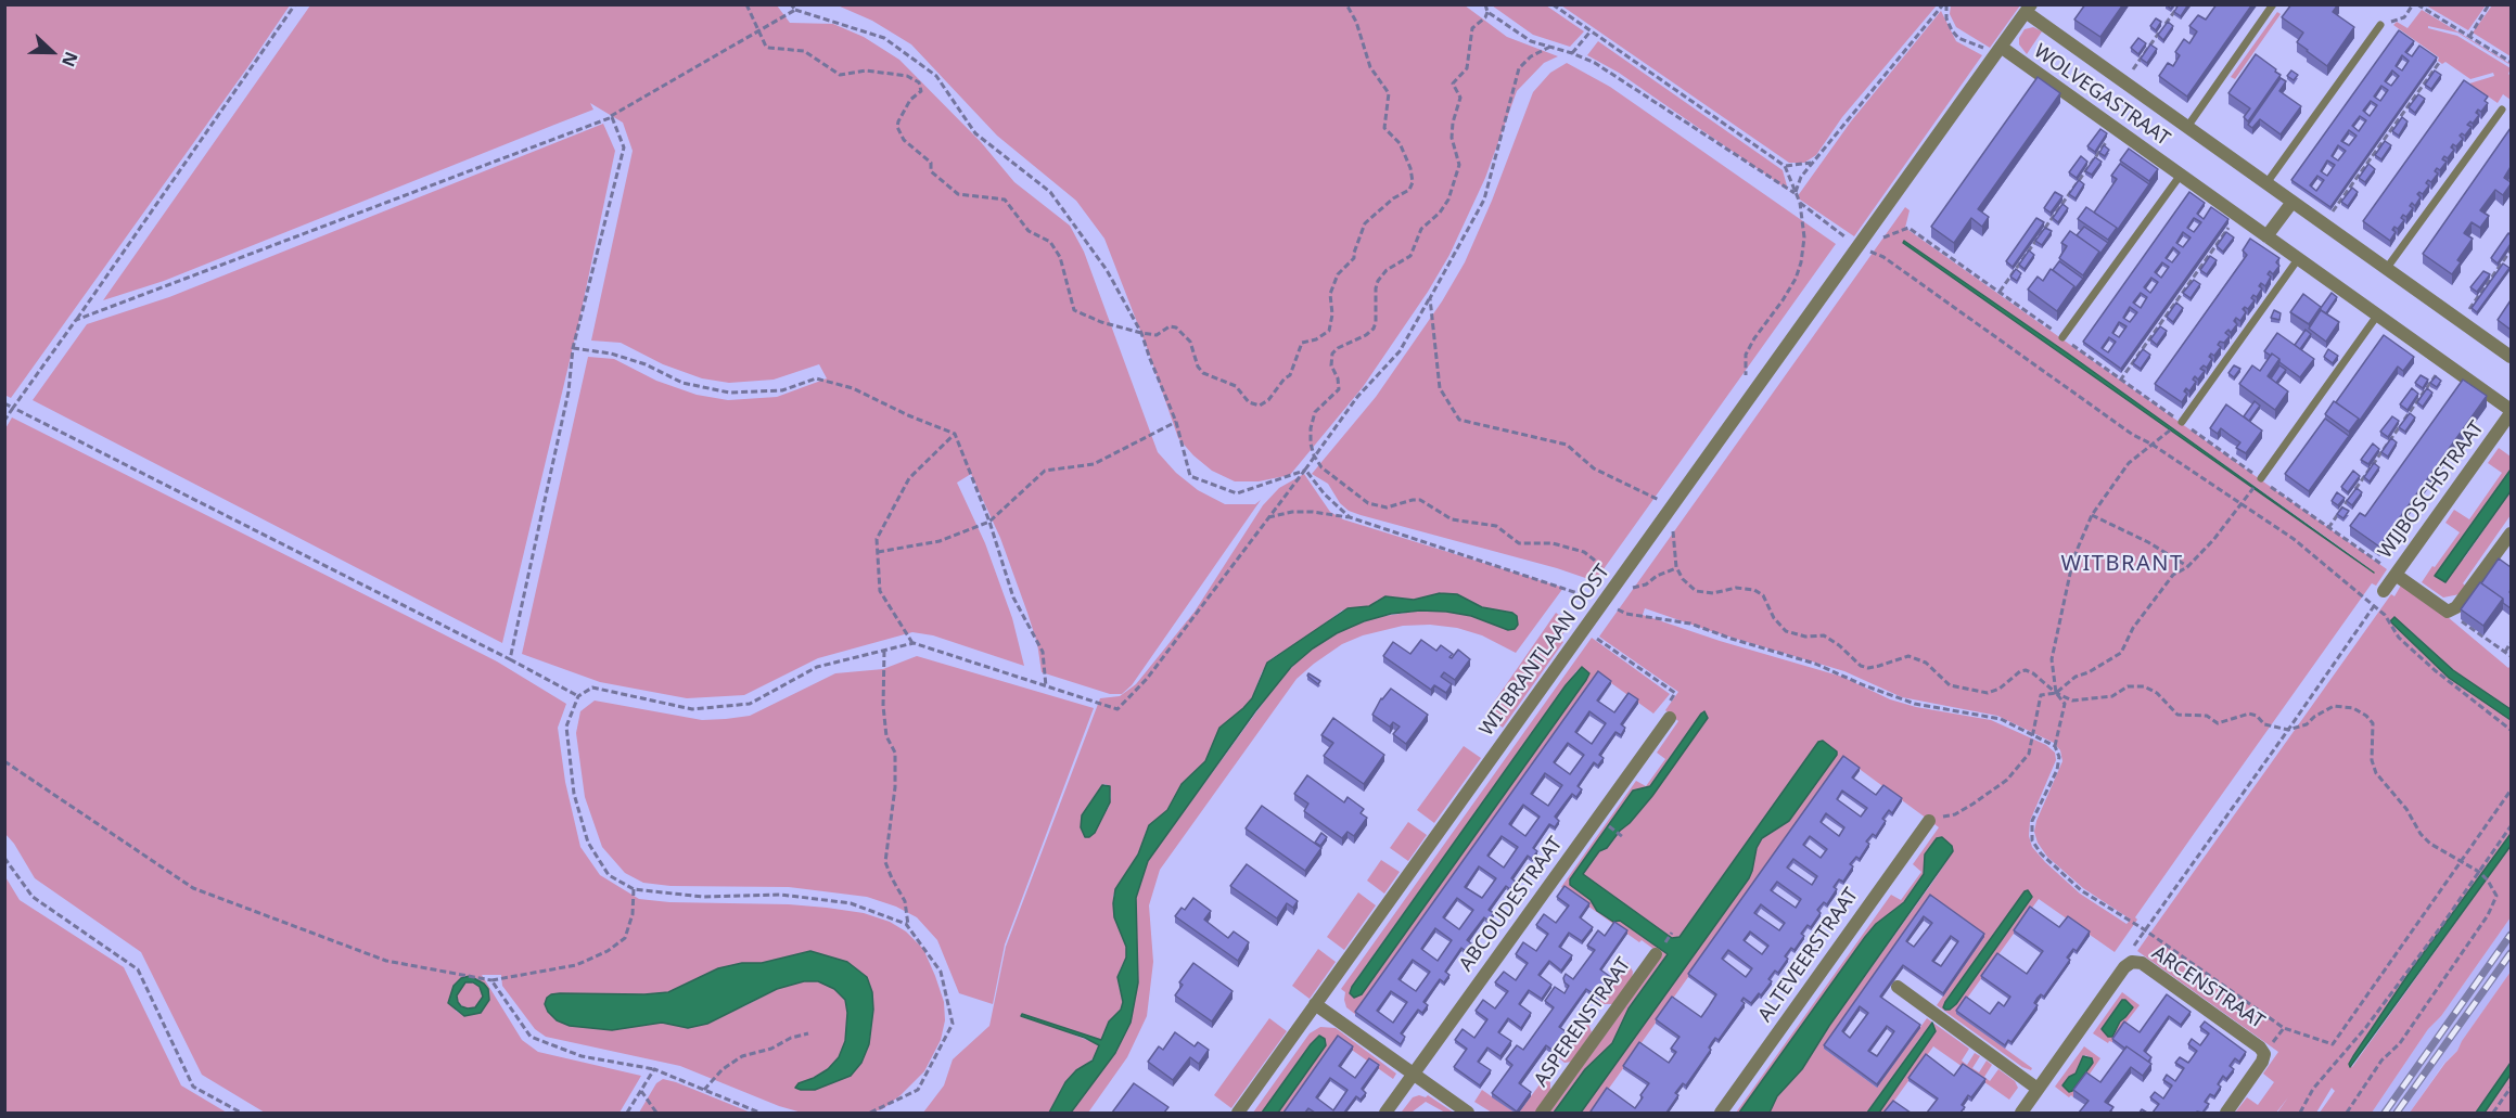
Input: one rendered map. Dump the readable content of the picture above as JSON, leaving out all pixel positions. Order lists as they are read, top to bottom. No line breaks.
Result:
{"streets":{"street":["WOLVEGASTRAAT","WIJBOSCHSTRAAT","WITBRANTLAAN OOST","ABCOUDESTRAAT","ALTEVEERSTRAAT","ARCENSTRAAT","ASPERENSTRAAT"]},"crossings":[["WOLVEGASTRAAT","WIJBOSCHSTRAAT"],["WOLVEGASTRAAT","WITBRANTLAAN OOST"]],"districts":["WITBRANT"],"north":"right"}
